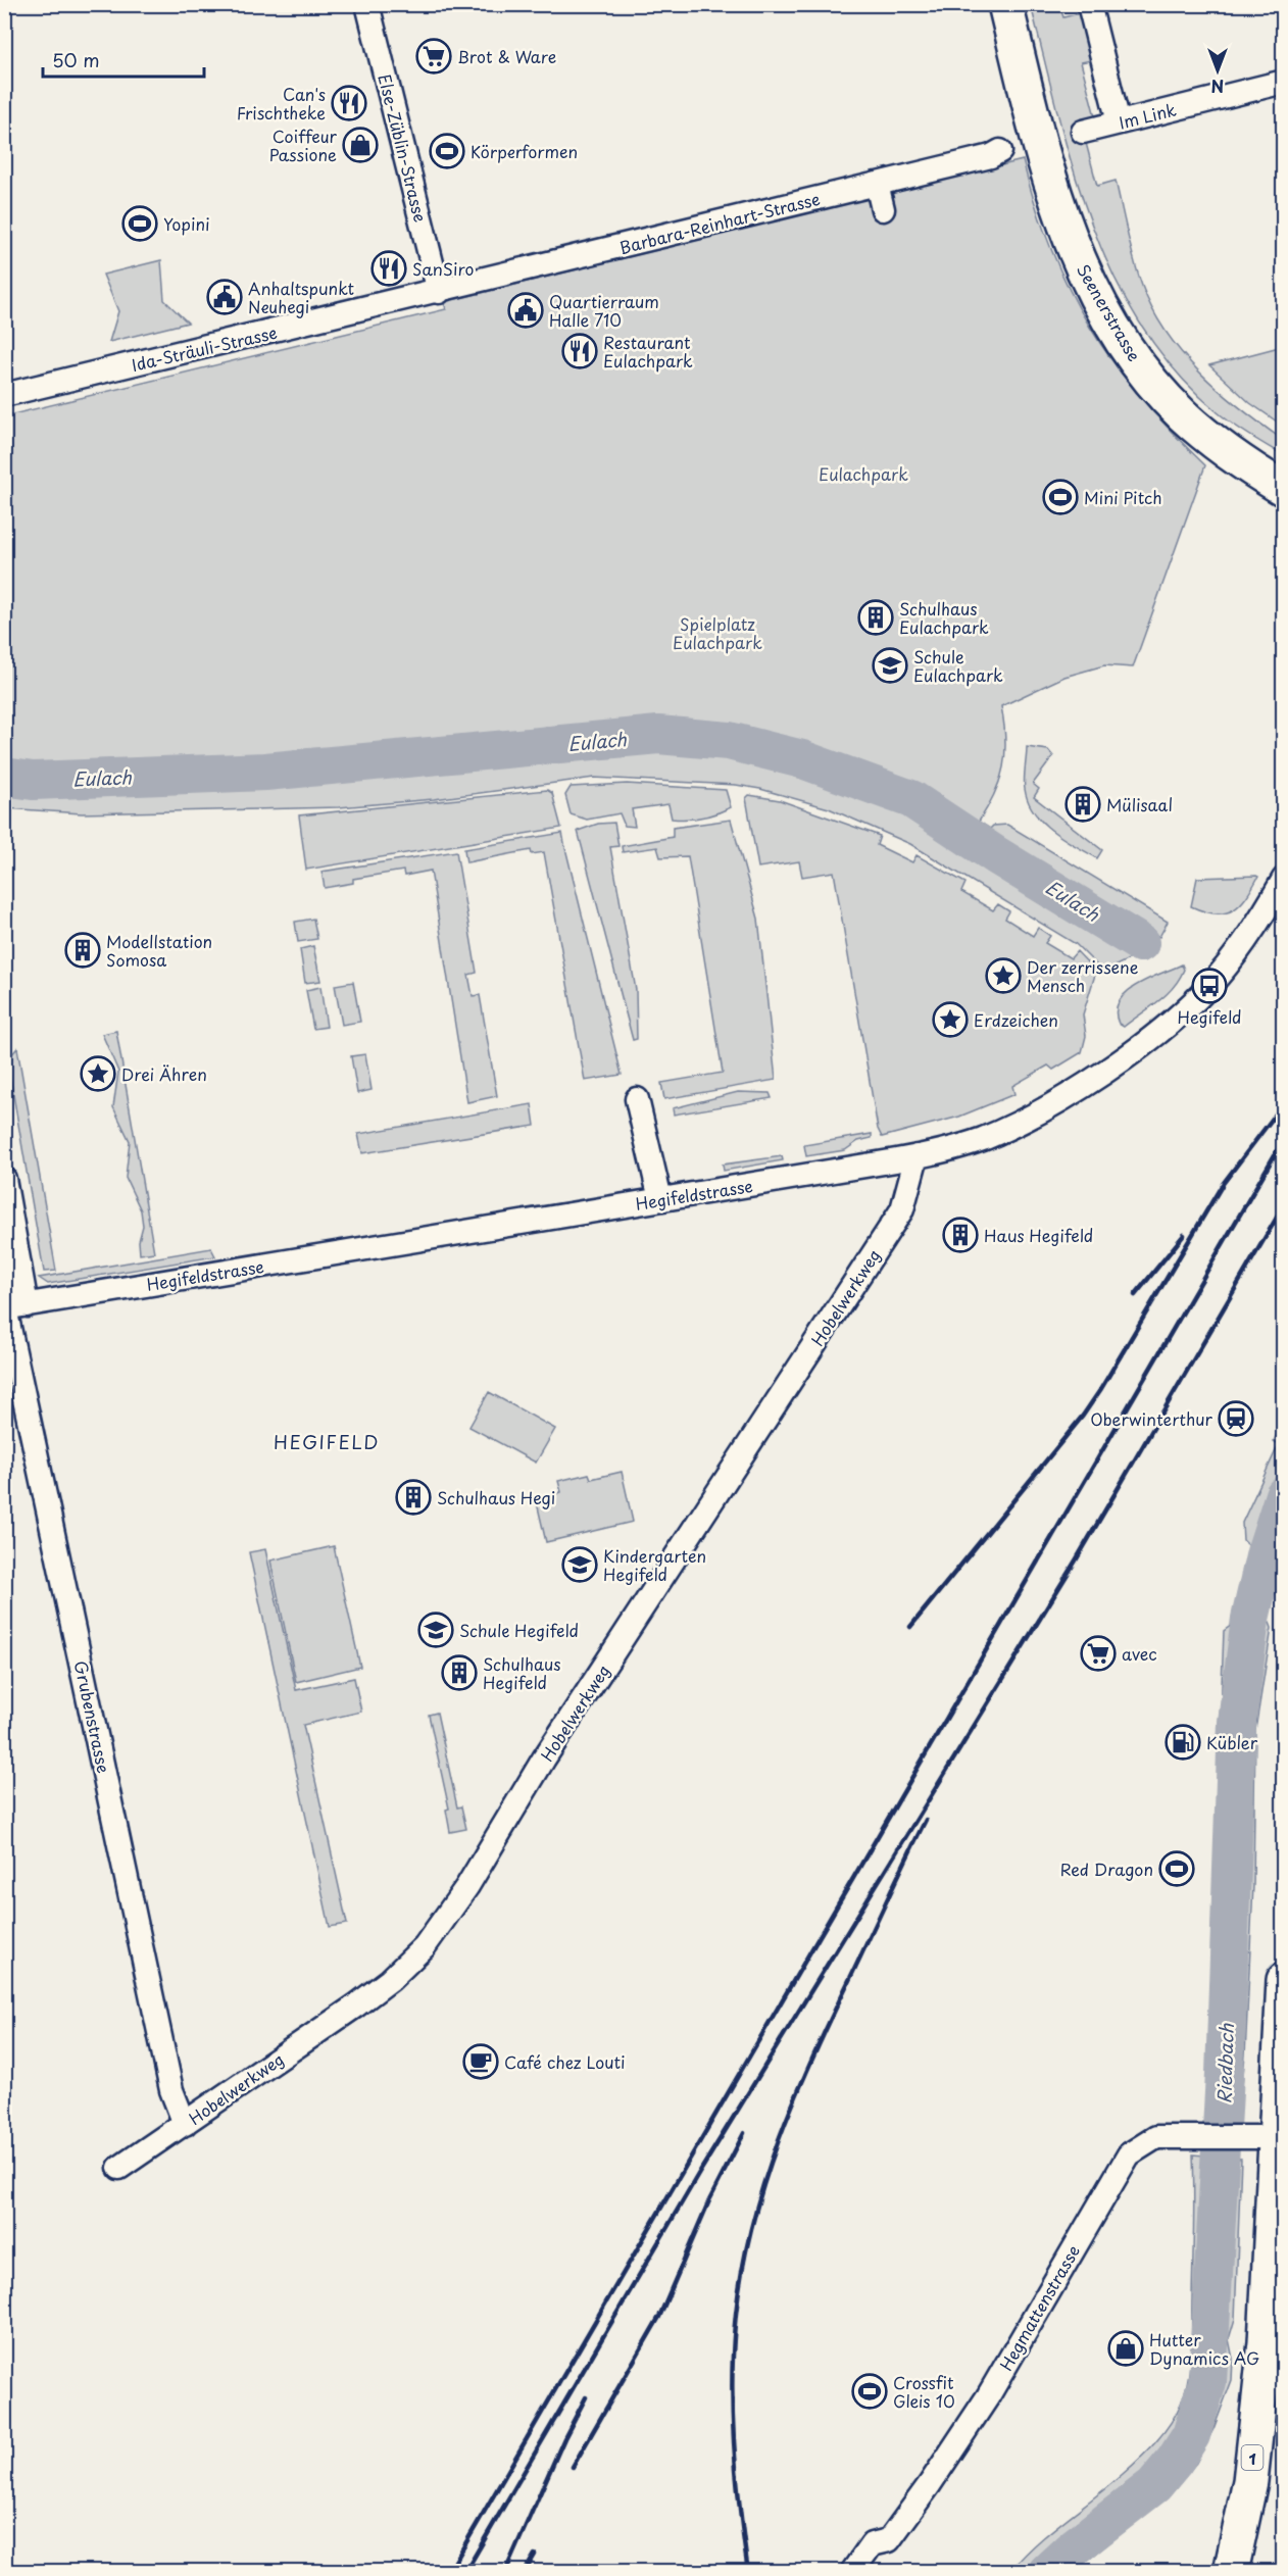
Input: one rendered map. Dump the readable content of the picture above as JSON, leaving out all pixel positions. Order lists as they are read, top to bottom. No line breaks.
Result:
{"streets":{"main road":["Seenerstrasse","1"],"street":["Im Link","Else-Züblin-Strasse","Barbara-Reinhart-Strasse","Ida-Sträuli-Strasse","Hegifeldstrasse","Hobelwerkweg","Grubenstrasse","Hegmattenstrasse"]},"crossings":[["Else-Züblin-Strasse","Barbara-Reinhart-Strasse"],["Else-Züblin-Strasse","Ida-Sträuli-Strasse"],["Barbara-Reinhart-Strasse","Ida-Sträuli-Strasse"],["Hegifeldstrasse","Hobelwerkweg"],["Hegifeldstrasse","Grubenstrasse"],["Hobelwerkweg","Grubenstrasse"],["Hegmattenstrasse","1"]],"districts":["HEGIFELD"],"water":["Eulach","Riedbach"],"parks":["Eulachpark","Spielplatz Eulachpark"],"places":{"supermarket":["Brot & Ware","avec"],"restaurant":["Can's Frischtheke","SanSiro","Restaurant Eulachpark"],"shop":["Coiffeur Passione","Hutter Dynamics AG"],"sports":["Körperformen","Yopini","Mini Pitch","Red Dragon","Crossfit Gleis 10"],"public building":["Anhaltspunkt Neuhegi","Quartierraum Halle 710"],"building":["Schulhaus Eulachpark","Mülisaal","Modellstation Somosa","Haus Hegifeld","Schulhaus Hegi","Schulhaus Hegifeld"],"school or university":["Schule Eulachpark","Kindergarten Hegifeld","Schule Hegifeld"],"place":["Der zerrissene Mensch","Erdzeichen","Drei Ähren"],"bus stop":["Hegifeld"],"station":["Oberwinterthur"],"fuel station":["Kübler"],"cafe":["Café chez Louti"]},"scale_bar":"50 m","north":"bottom"}
